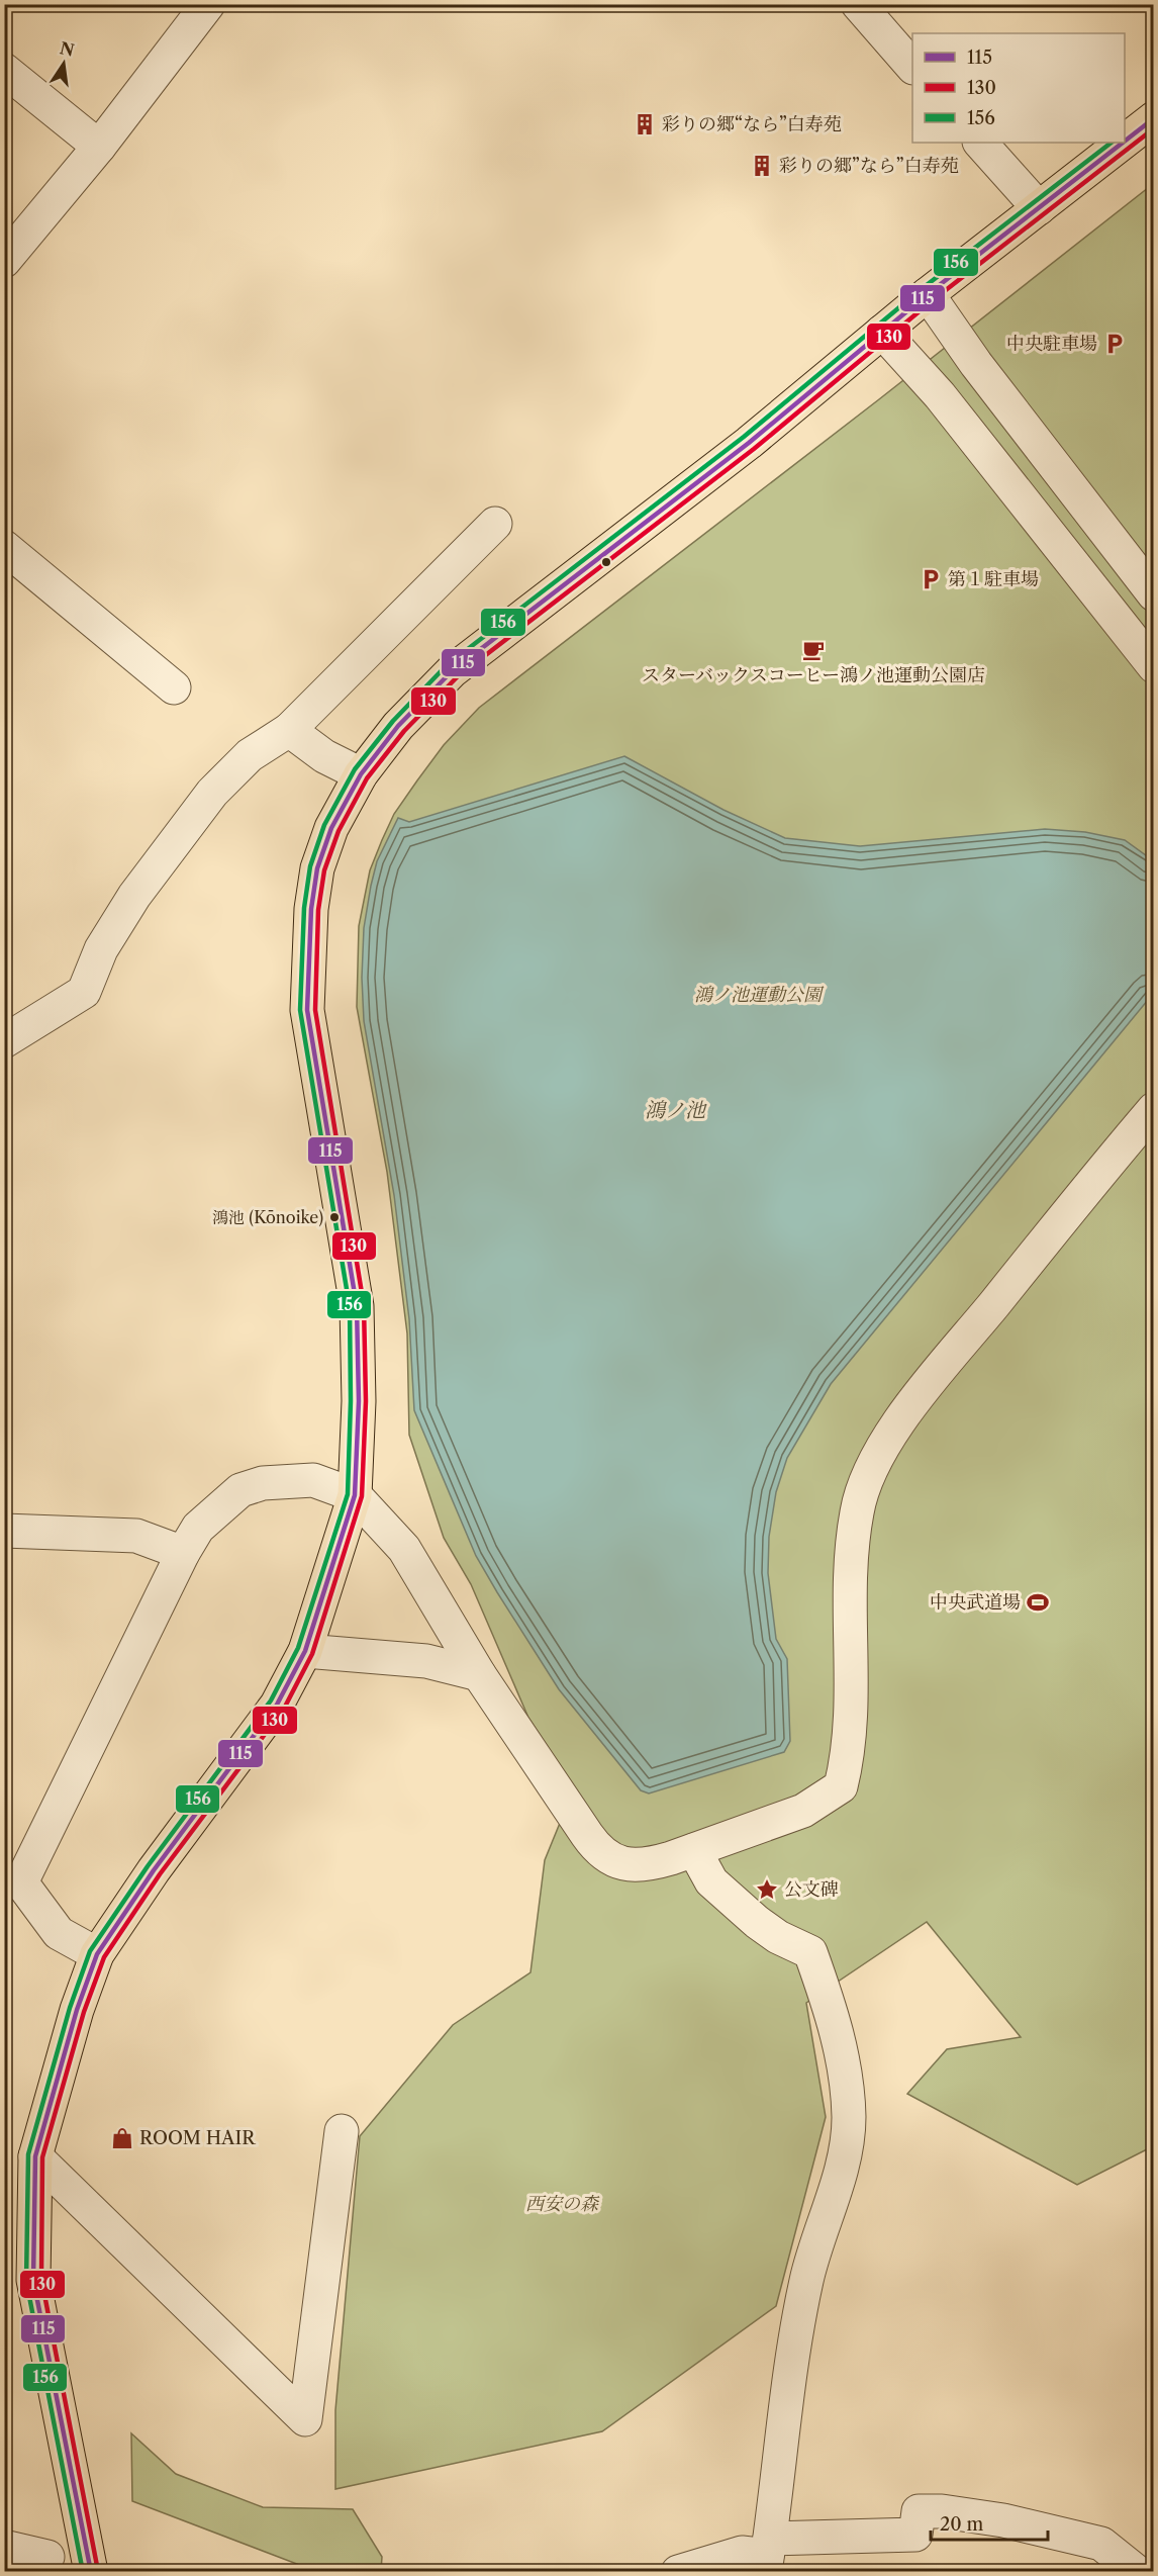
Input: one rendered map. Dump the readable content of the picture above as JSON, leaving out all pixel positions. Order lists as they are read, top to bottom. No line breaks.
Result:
{"water":["鴻ノ池"],"parks":["鴻ノ池運動公園","西安の森"],"places":{"building":["彩りの郷“なら”白寿苑","彩りの郷”なら”白寿苑"],"parking":["中央駐車場","第１駐車場"],"cafe":["スターバックスコーヒー鴻ノ池運動公園店"],"other":["鴻池 (Kōnoike)"],"sports":["中央武道場"],"place":["公文碑"],"shop":["ROOM HAIR"]},"lines":["transit line 115","transit line 130","transit line 156"],"legend":["115","130","156"],"scale_bar":"20 m","north":"top"}
